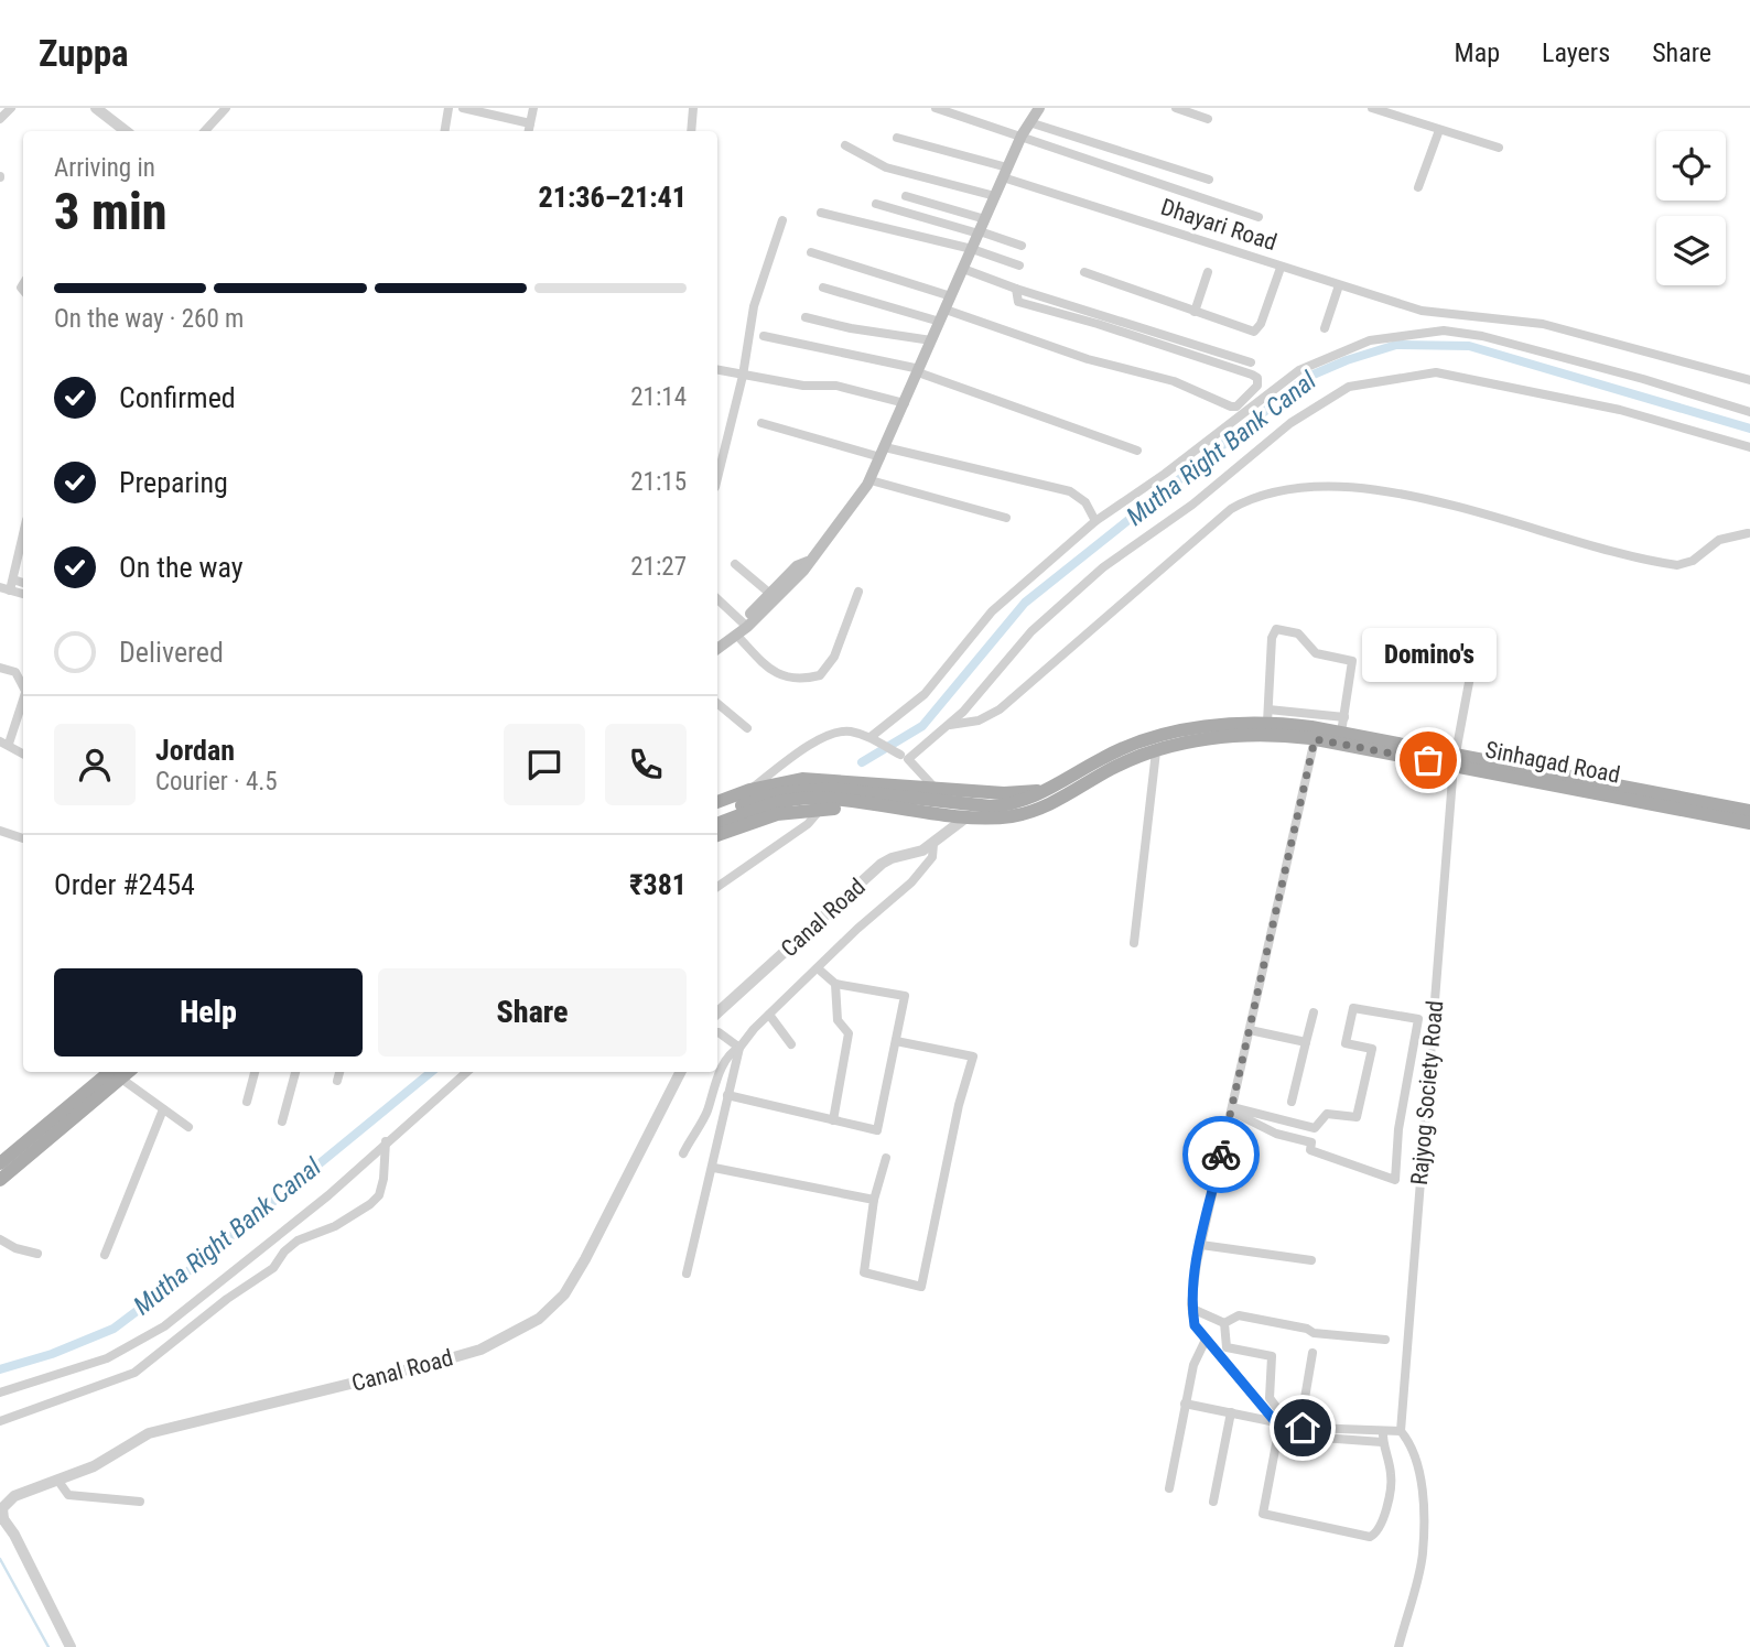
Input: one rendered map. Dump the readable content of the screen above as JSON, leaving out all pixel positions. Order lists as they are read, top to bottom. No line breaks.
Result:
{"streets":{"main road":["Sinhagad Road"],"street":["Dhayari Road","Canal Road","Rajyog Society Road"]},"crossings":[["Sinhagad Road","Canal Road"],["Sinhagad Road","Rajyog Society Road"]],"water":["Mutha Right Bank Canal"],"places":["Domino's"],"page":{"header":"Zuppa","nav":["Map","Layers","Share"],"heading":["3 min","Arriving in","21:36–21:41"],"panel":["Jordan","Courier · 4.5","Order #2454","₹381"],"bar":"On the way · 260 m","list":[["Confirmed","21:14"],["Preparing","21:15"],["On the way","21:27"],"Delivered"],"bubble":"Domino's","buttons":["Help","Share"]}}
